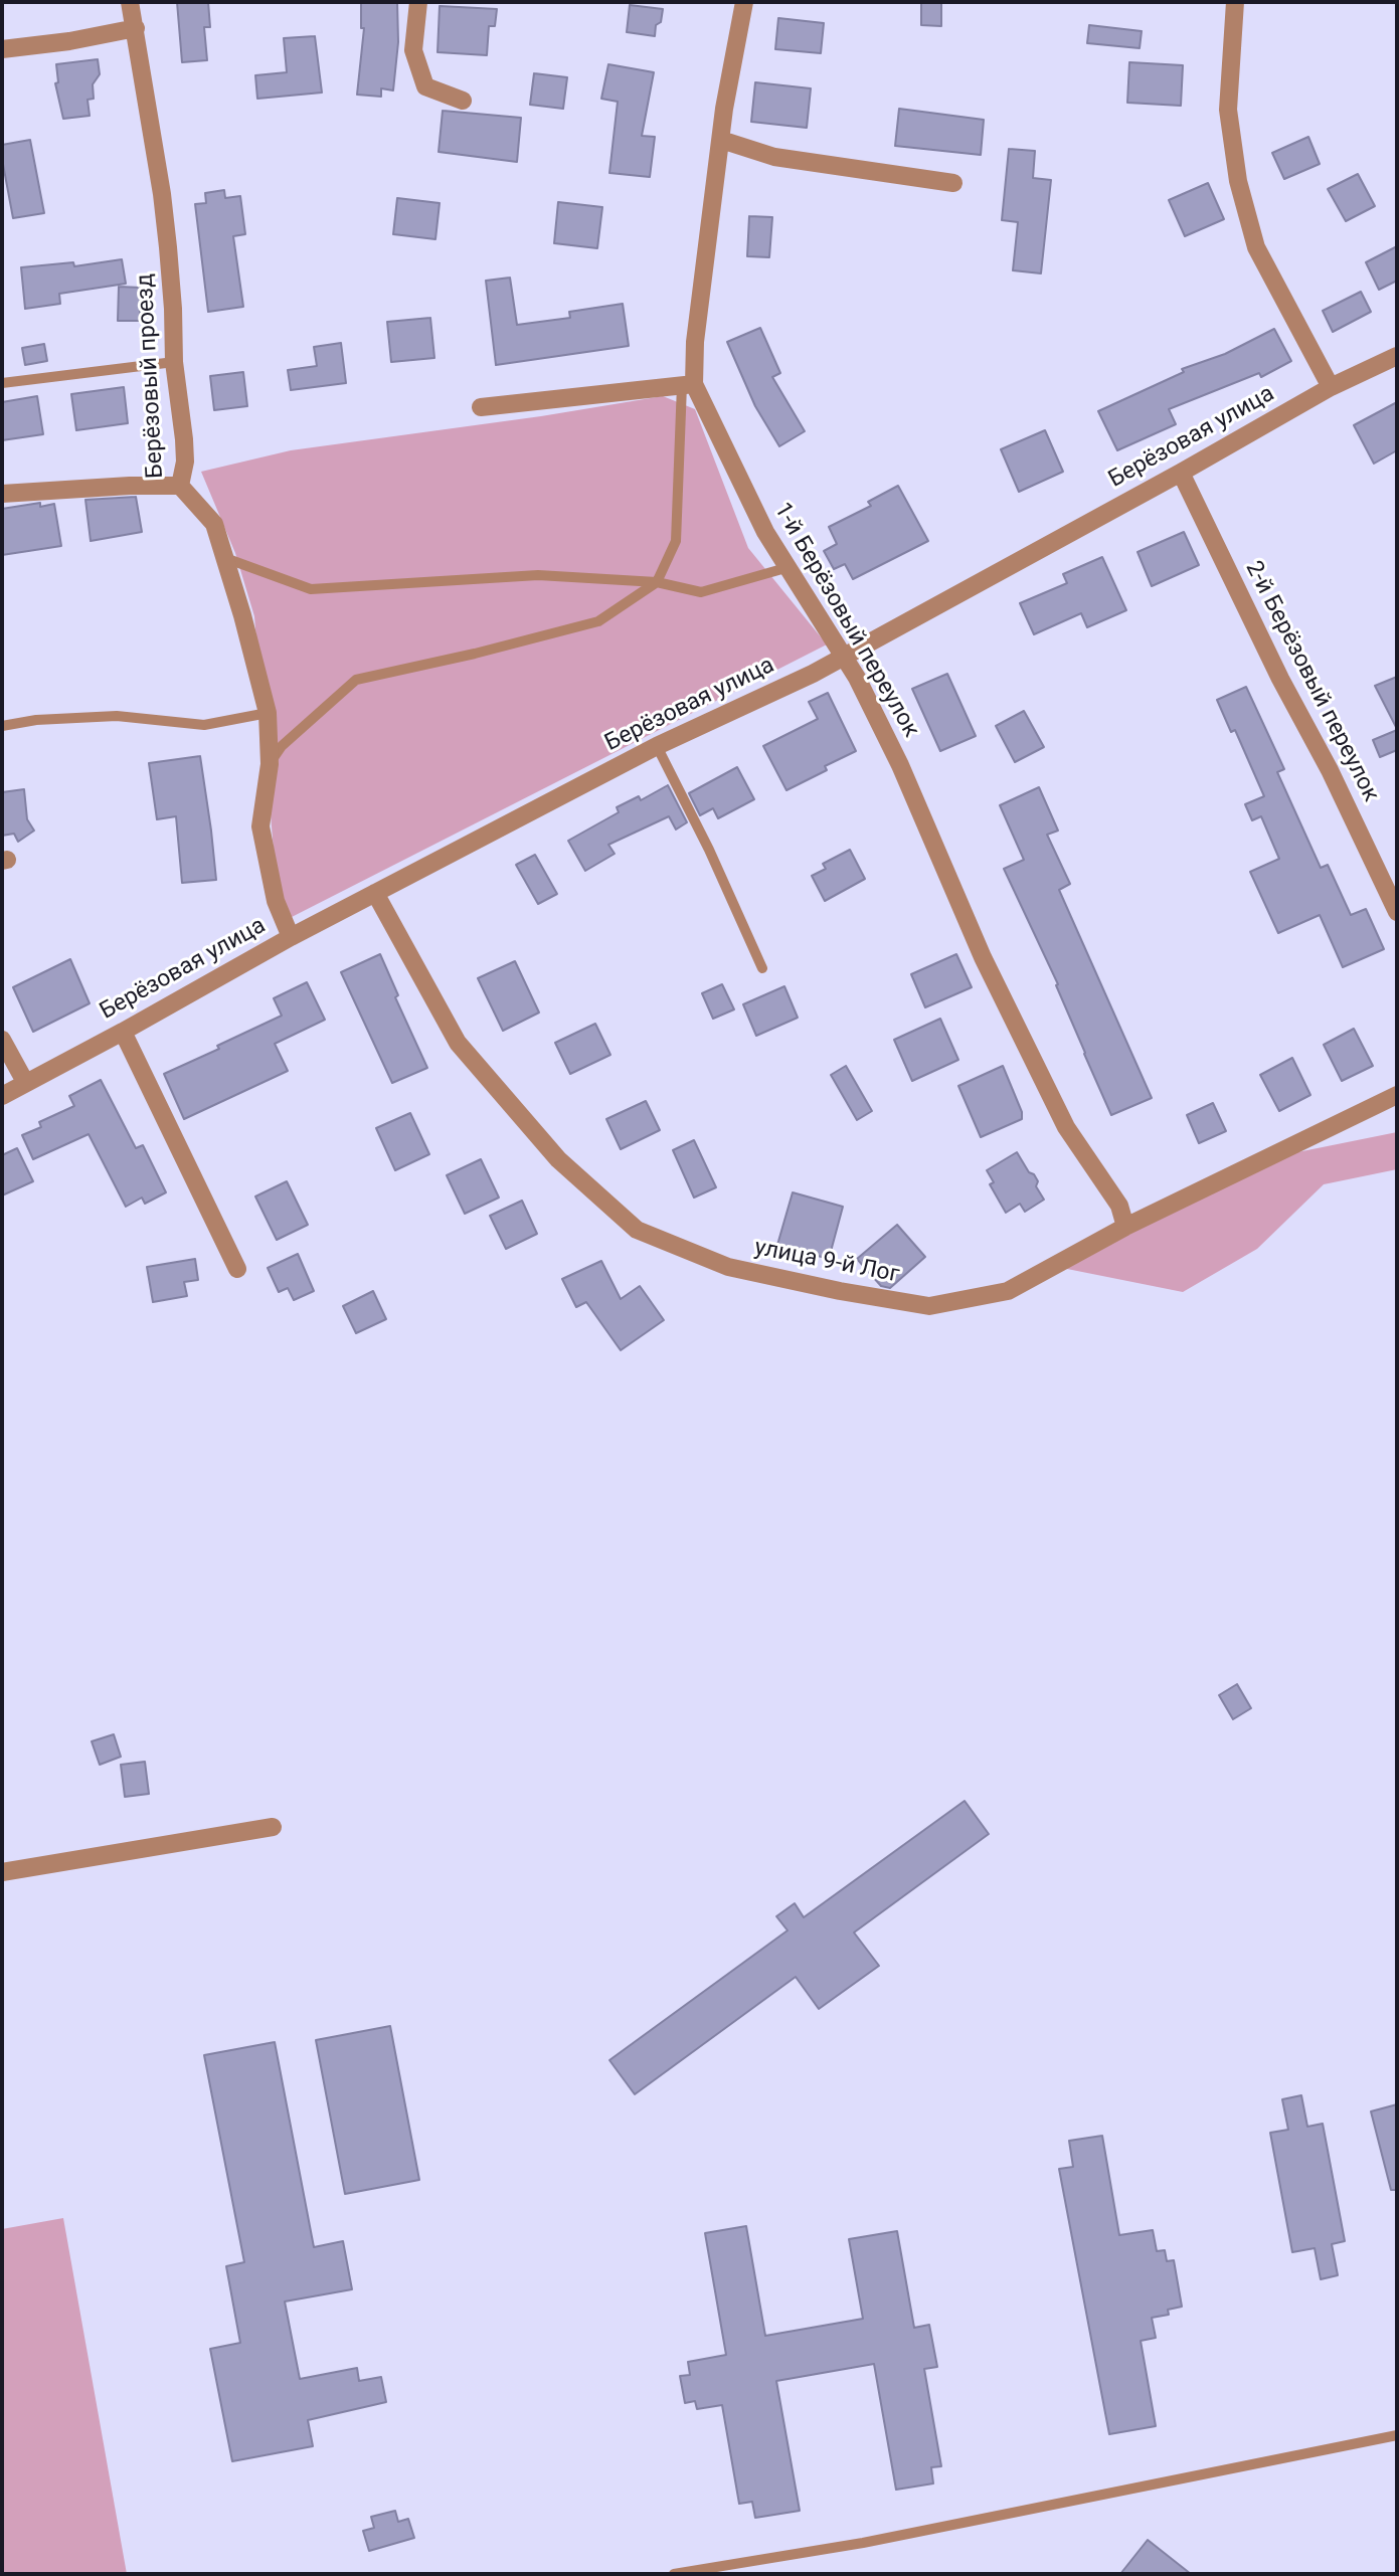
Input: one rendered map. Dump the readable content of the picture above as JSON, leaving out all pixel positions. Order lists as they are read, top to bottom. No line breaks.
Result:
{"streets":{"street":["Берёзовый проезд","Берёзовая улица","1-й Берёзовый переулок","2-й Берёзовый переулок","улица 9-й Лог"]},"crossings":[["Берёзовый проезд","Берёзовая улица"],["Берёзовая улица","1-й Берёзовый переулок"],["Берёзовая улица","2-й Берёзовый переулок"],["Берёзовая улица","улица 9-й Лог"],["1-й Берёзовый переулок","улица 9-й Лог"]]}
